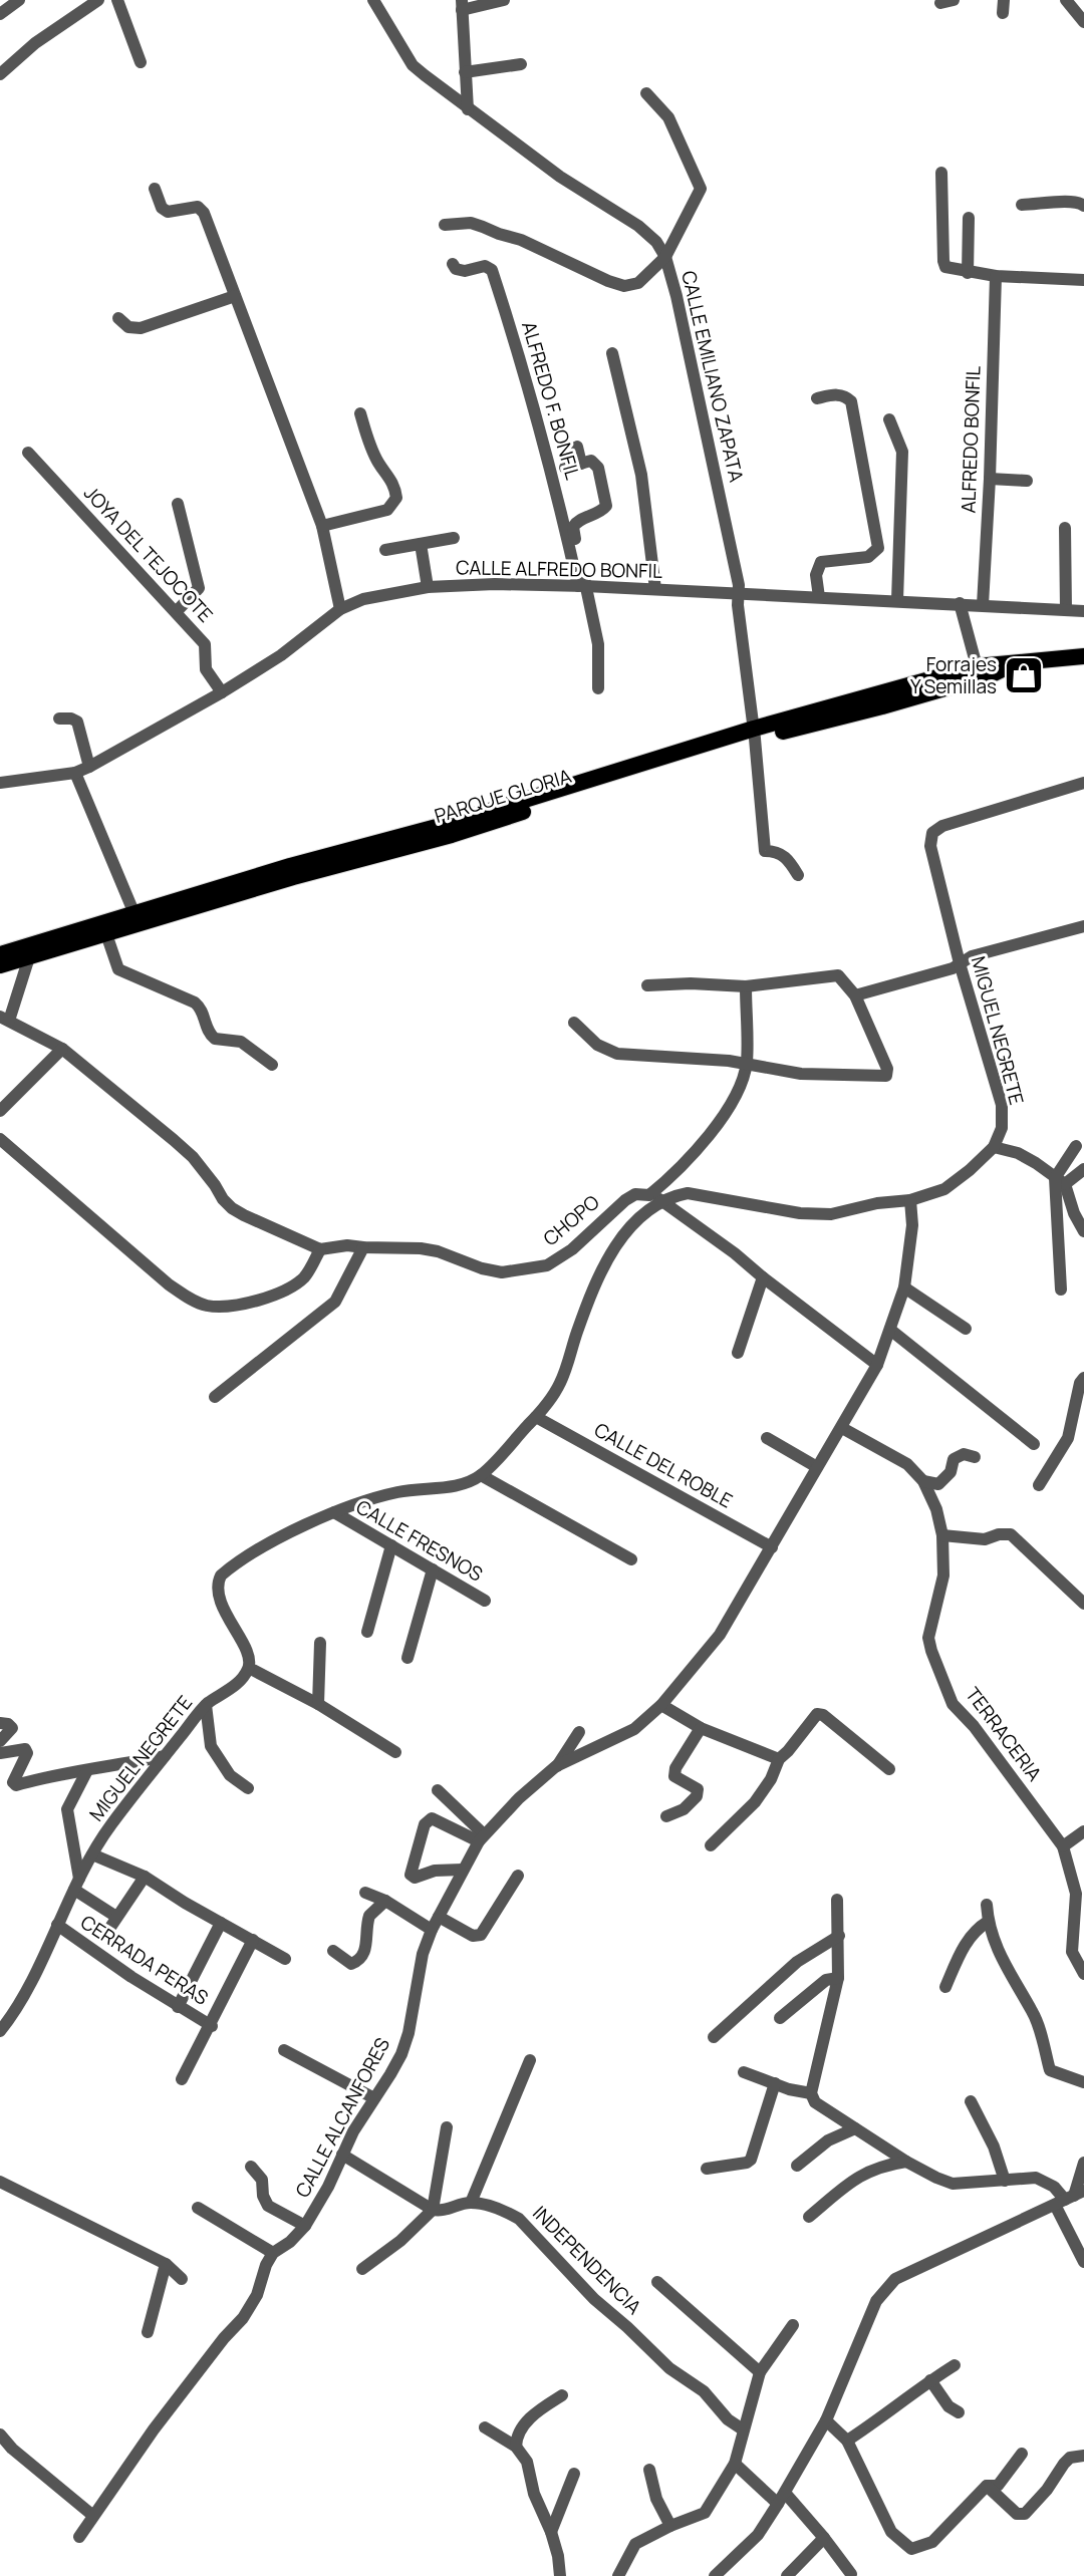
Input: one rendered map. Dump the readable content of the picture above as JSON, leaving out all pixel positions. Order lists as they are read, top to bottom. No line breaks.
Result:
{"streets":{"main road":["PARQUE GLORIA"],"street":["CALLE EMILIANO ZAPATA","ALFREDO F. BONFIL","ALFREDO BONFIL","JOYA DEL TEJOCOTE","CALLE ALFREDO BONFIL","MIGUEL NEGRETE","CHOPO","CALLE DEL ROBLE","CALLE FRESNOS","TERRACERIA","CERRADA PERAS","CALLE ALCANFORES","INDEPENDENCIA"]},"crossings":[["CALLE EMILIANO ZAPATA","CALLE ALFREDO BONFIL"],["CALLE EMILIANO ZAPATA","PARQUE GLORIA"],["ALFREDO F. BONFIL","CALLE ALFREDO BONFIL"],["ALFREDO BONFIL","CALLE ALFREDO BONFIL"],["JOYA DEL TEJOCOTE","CALLE ALFREDO BONFIL"],["MIGUEL NEGRETE","CERRADA PERAS"],["CALLE DEL ROBLE","CALLE ALCANFORES"],["TERRACERIA","CALLE ALCANFORES"]],"places":{"shop":["Forrajes Y Semillas"]}}
